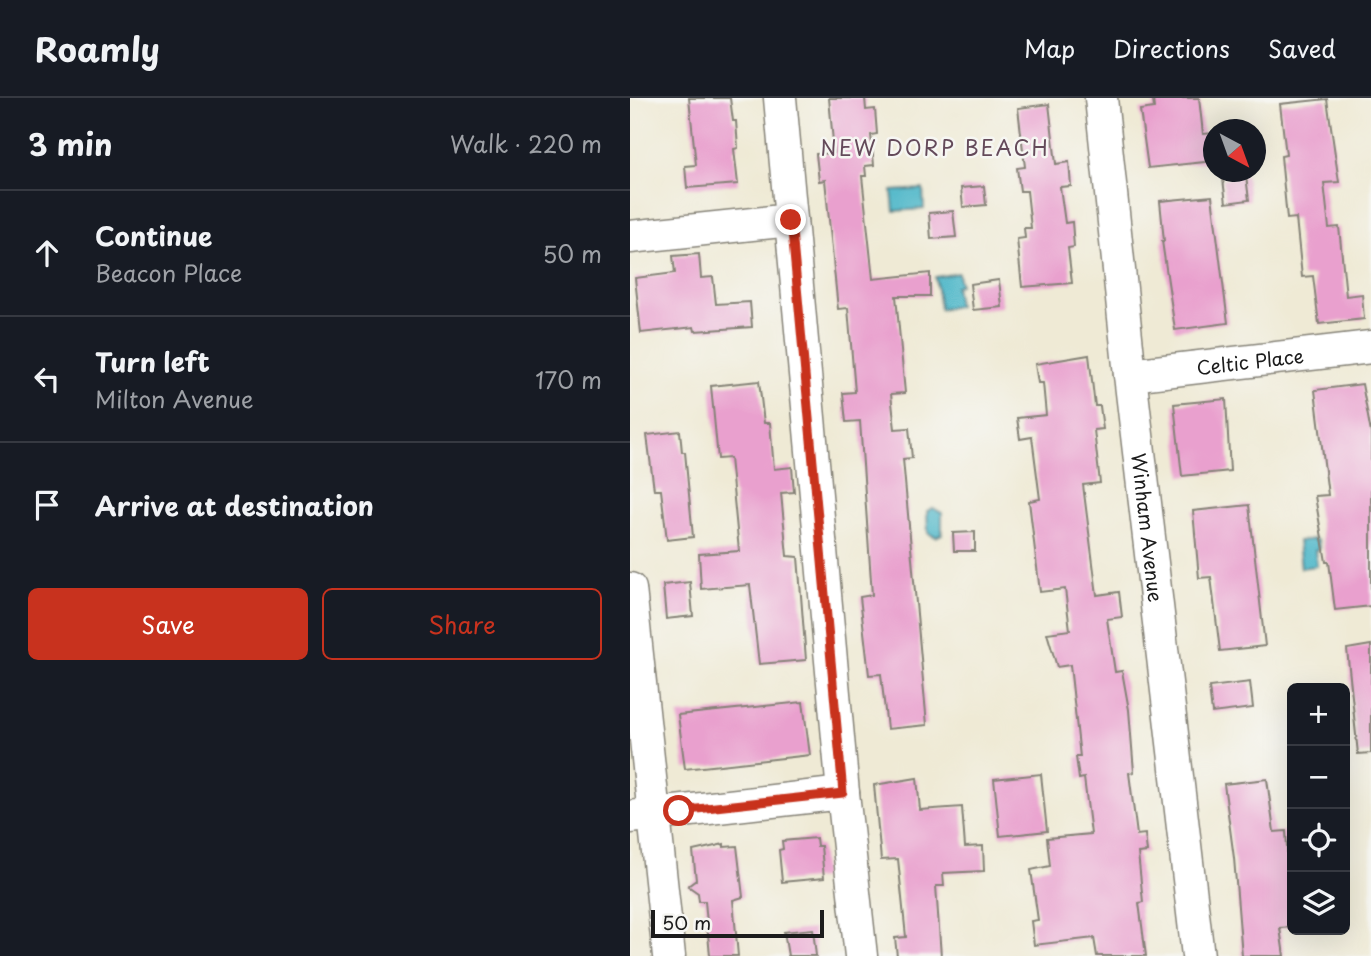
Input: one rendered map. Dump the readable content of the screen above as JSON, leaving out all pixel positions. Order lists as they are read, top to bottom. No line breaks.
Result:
{"streets":{"street":["Celtic Place","Winham Avenue"]},"crossings":[["Celtic Place","Winham Avenue"]],"districts":["NEW DORP BEACH"],"scale_bar":"50 m","north":"bottom right","page":{"header":"Roamly","nav":["Map","Directions","Saved"],"heading":["3 min","Walk · 220 m"],"list":[["Continue","Beacon Place","50 m"],["Turn left","Milton Avenue","170 m"],"Arrive at destination"],"buttons":["Save","Share"],"map_buttons":["+","−"],"scale":"50 m"}}
